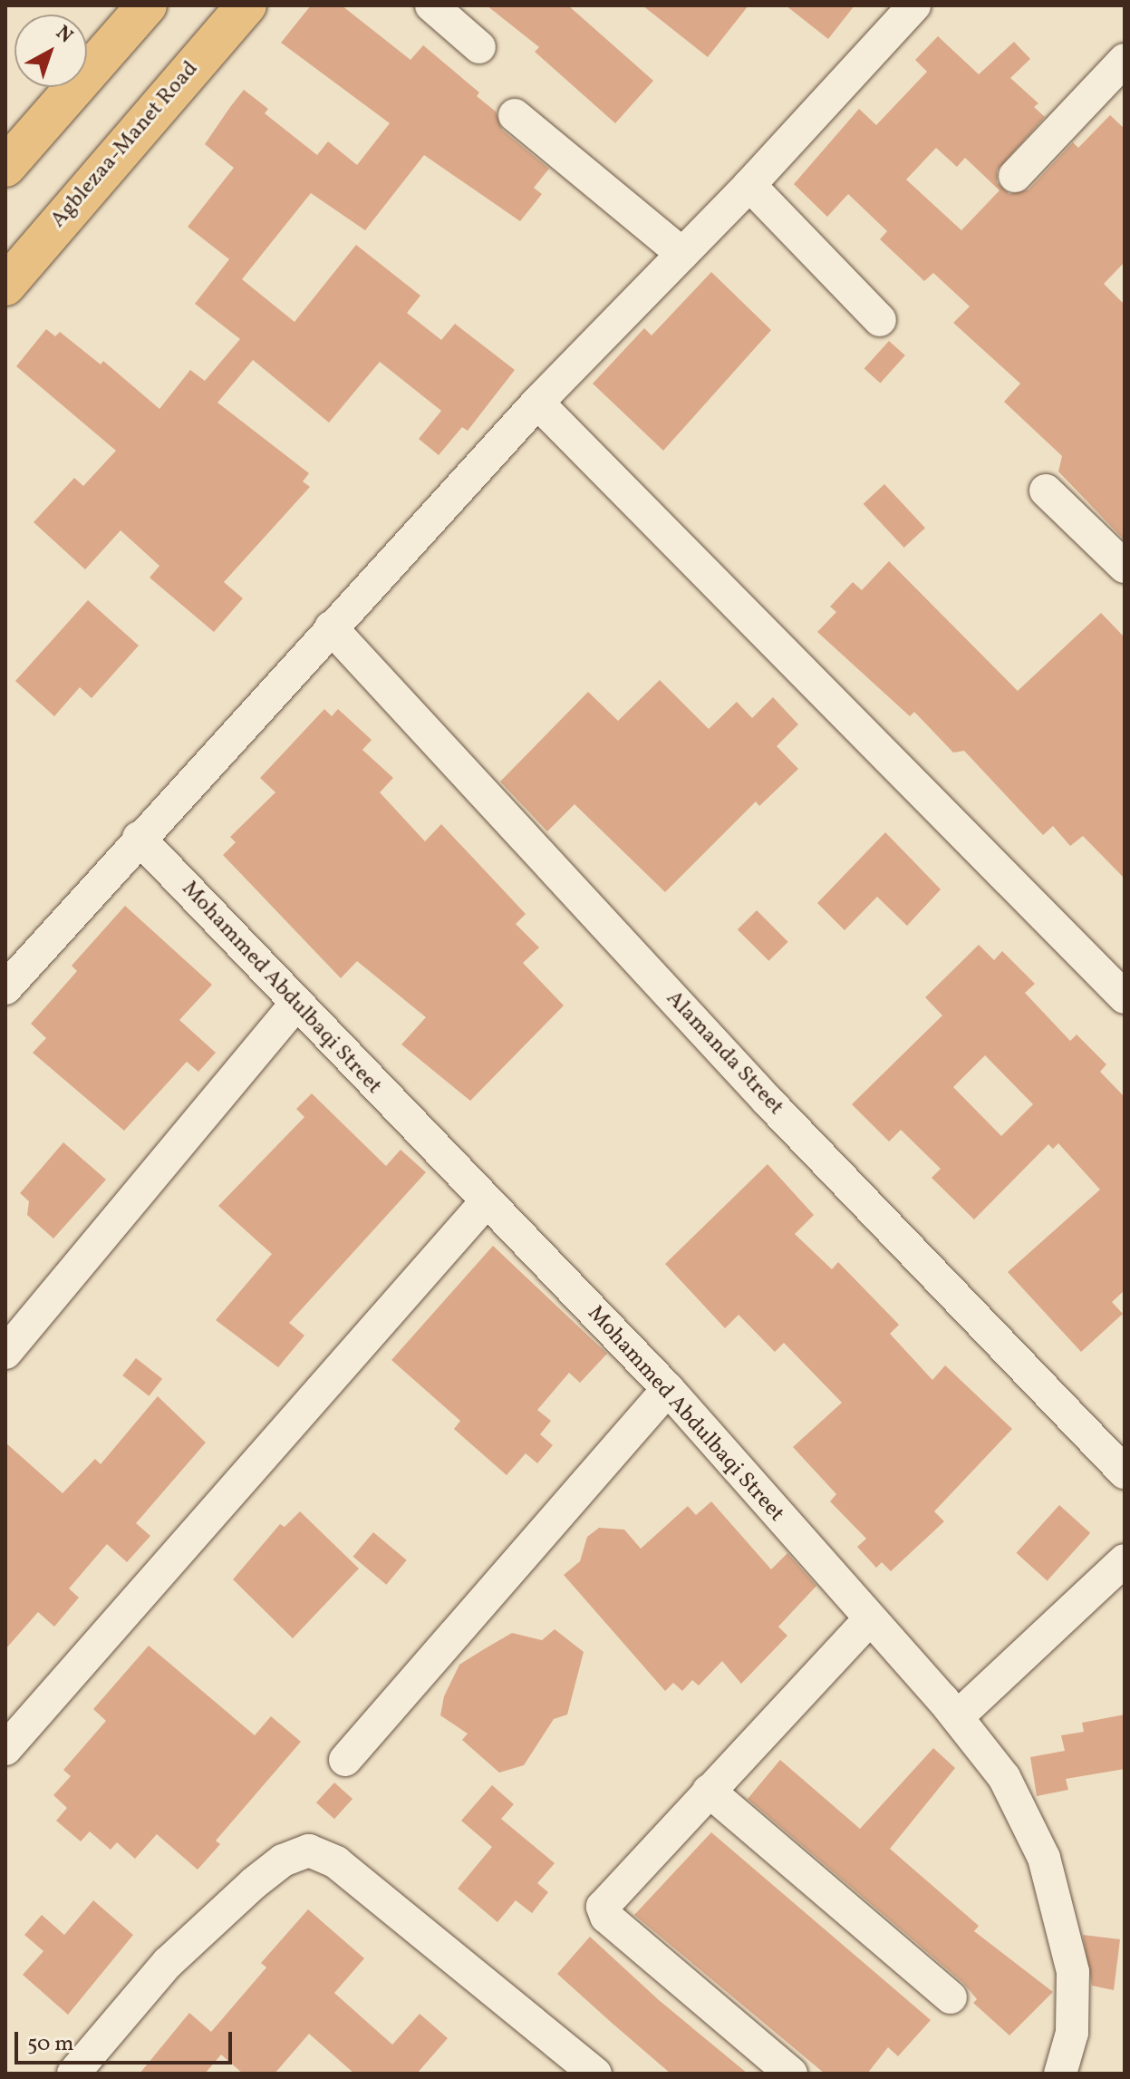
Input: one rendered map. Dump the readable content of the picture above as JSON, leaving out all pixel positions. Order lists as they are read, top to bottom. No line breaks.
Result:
{"streets":{"main road":["Agblezaa-Manet Road"],"street":["Mohammed Abdulbaqi Street","Alamanda Street"]},"scale_bar":"50 m","north":"top right"}
